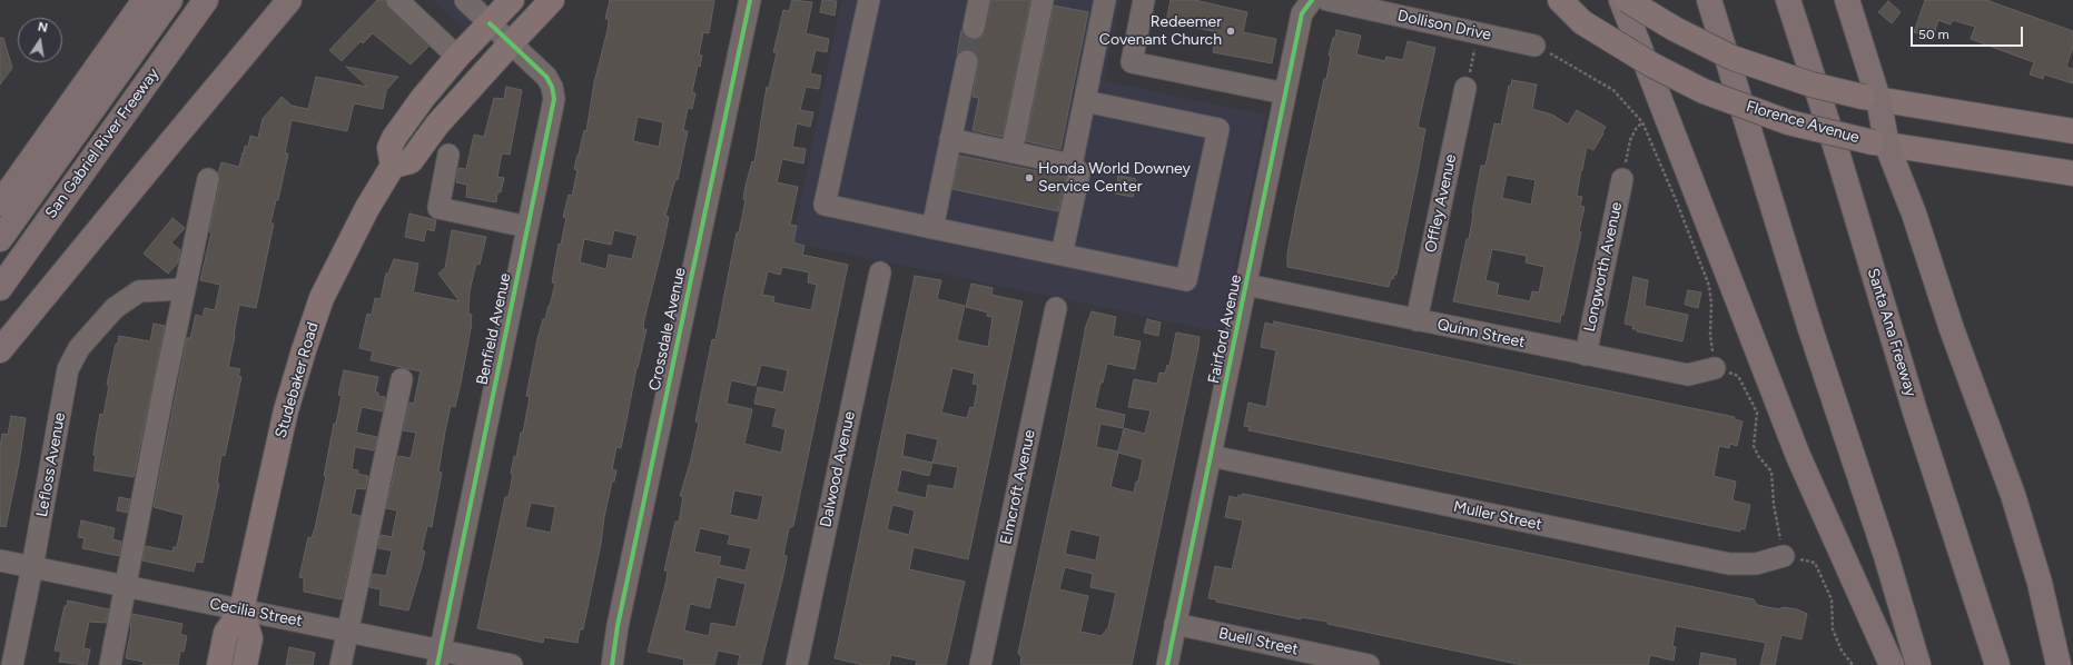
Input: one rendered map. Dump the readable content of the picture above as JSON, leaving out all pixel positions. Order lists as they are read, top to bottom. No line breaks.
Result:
{"streets":{"highway":["San Gabriel River Freeway","Santa Ana Freeway"],"main road":["Florence Avenue","Studebaker Road"],"street":["Dollison Drive","Offley Avenue","Longworth Avenue","Benfield Avenue","Crossdale Avenue","Fairford Avenue","Quinn Street","Lefloss Avenue","Dalwood Avenue","Elmcroft Avenue","Muller Street","Cecilia Street","Buell Street"]},"crossings":[["Offley Avenue","Quinn Street"],["Longworth Avenue","Quinn Street"],["Benfield Avenue","Cecilia Street"],["Fairford Avenue","Quinn Street"],["Fairford Avenue","Muller Street"],["Fairford Avenue","Buell Street"],["Studebaker Road","Cecilia Street"],["Lefloss Avenue","Cecilia Street"]],"places":["Redeemer Covenant Church","Honda World Downey Service Center"],"scale_bar":"50 m","north":"top"}
